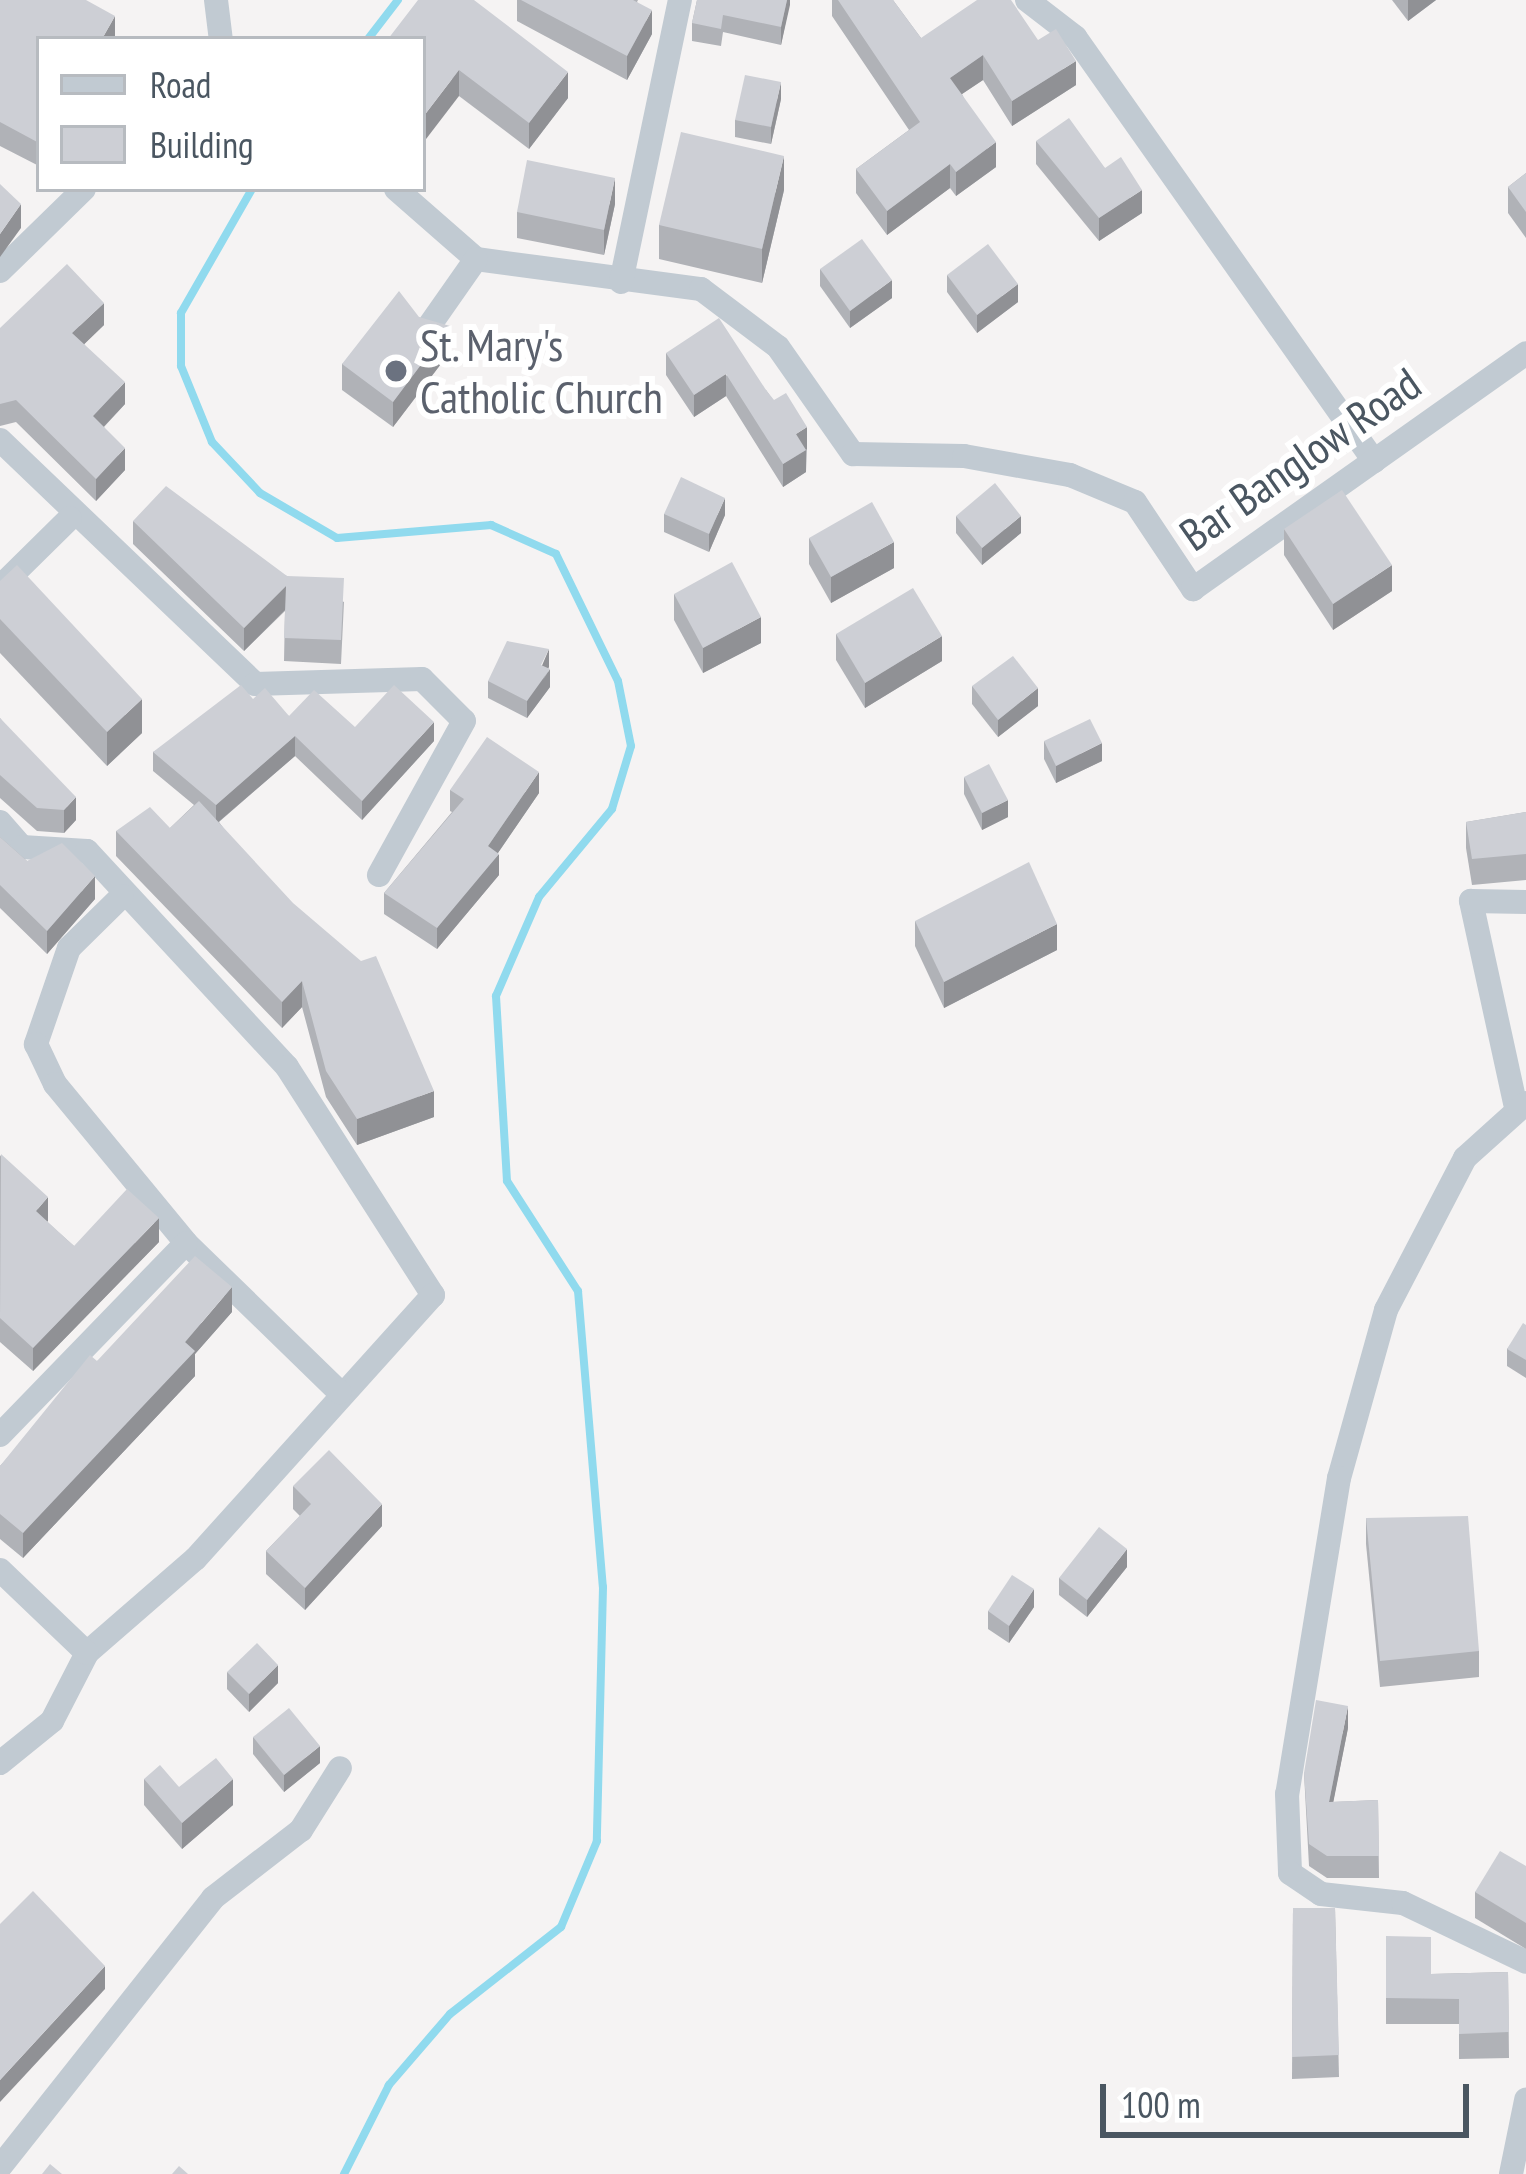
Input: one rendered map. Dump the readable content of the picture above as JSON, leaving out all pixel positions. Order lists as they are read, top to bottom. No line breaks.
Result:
{"streets":{"street":["Bar Banglow Road"]},"places":["St. Mary's Catholic Church"],"legend":["Road","Building"],"scale_bar":"100 m"}
